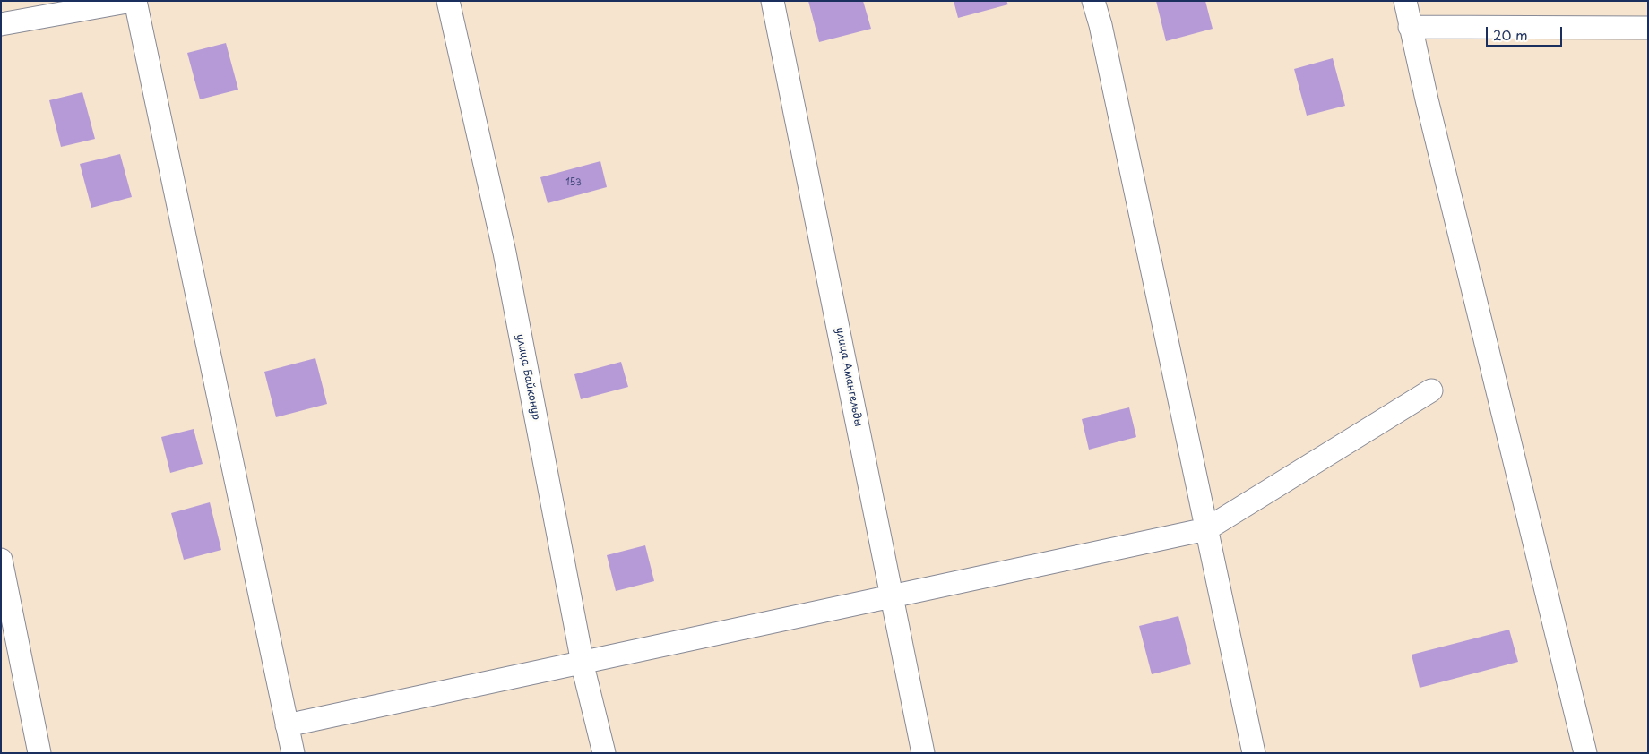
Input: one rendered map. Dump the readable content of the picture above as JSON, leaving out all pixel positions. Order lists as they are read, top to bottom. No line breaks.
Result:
{"streets":{"street":["улица Байконур","улица Амангельды"]},"house_numbers":["153"],"scale_bar":"20 m"}
